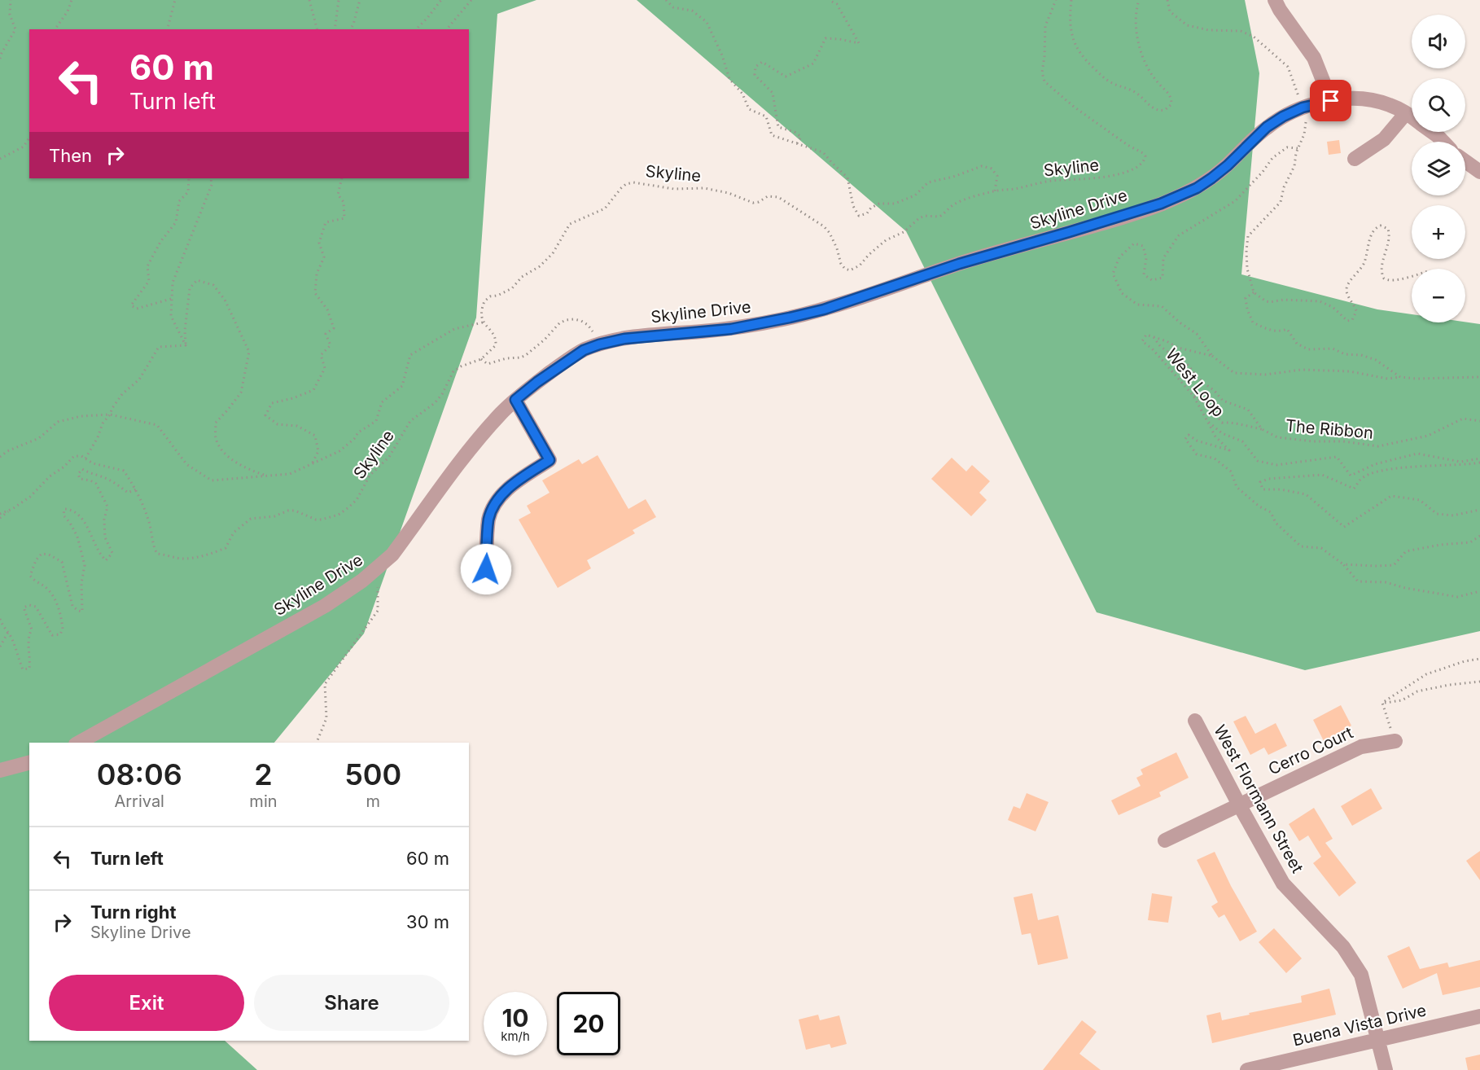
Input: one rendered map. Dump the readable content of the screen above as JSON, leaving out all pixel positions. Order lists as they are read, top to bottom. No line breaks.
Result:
{"streets":{"street":["Skyline Drive","Cerro Court","West Flormann Street","Buena Vista Drive"],"path":["Skyline","West Loop","The Ribbon"]},"crossings":[["West Loop","The Ribbon"],["Cerro Court","West Flormann Street"],["West Flormann Street","Buena Vista Drive"]],"page":{"map_buttons":["+","−"],"turn":["60 m","Turn left"],"then":"Then","eta":["08:06","Arrival","2","min","500","m"],"list":[{"name":"Turn left","value":"60 m"},{"name":"Turn right","note":"Skyline Drive","value":"30 m"}],"buttons":["Exit","Share"],"speed":"10 km/h","limit":"20"}}
